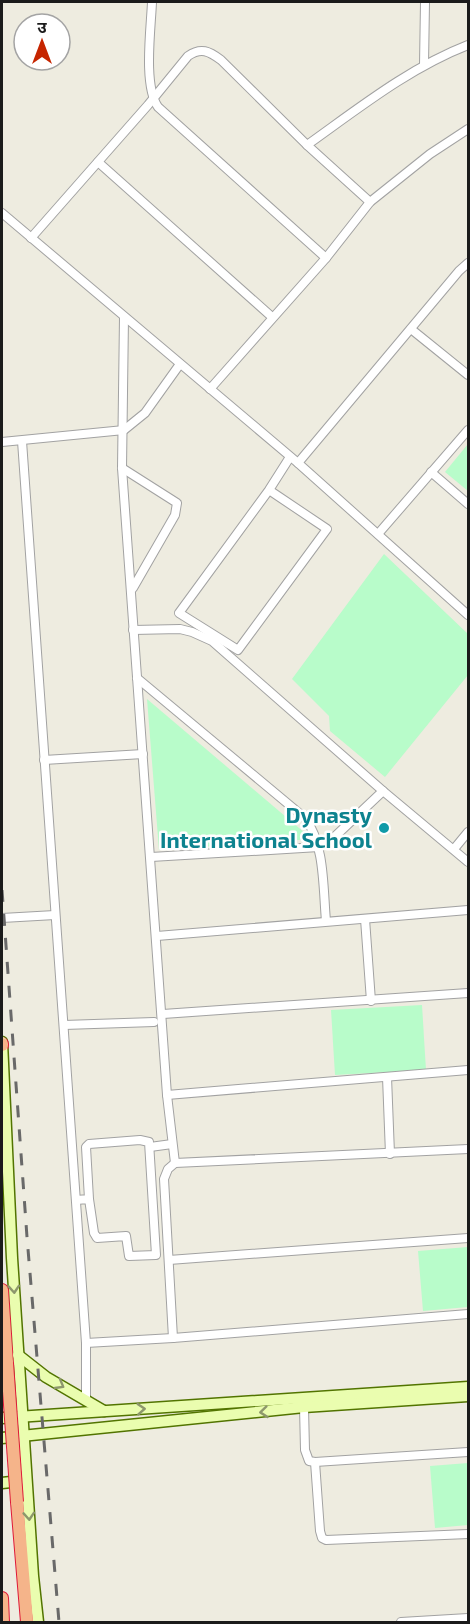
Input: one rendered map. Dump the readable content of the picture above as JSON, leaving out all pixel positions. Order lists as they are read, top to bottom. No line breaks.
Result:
{"places":["Dynasty International School"],"north":"top"}
